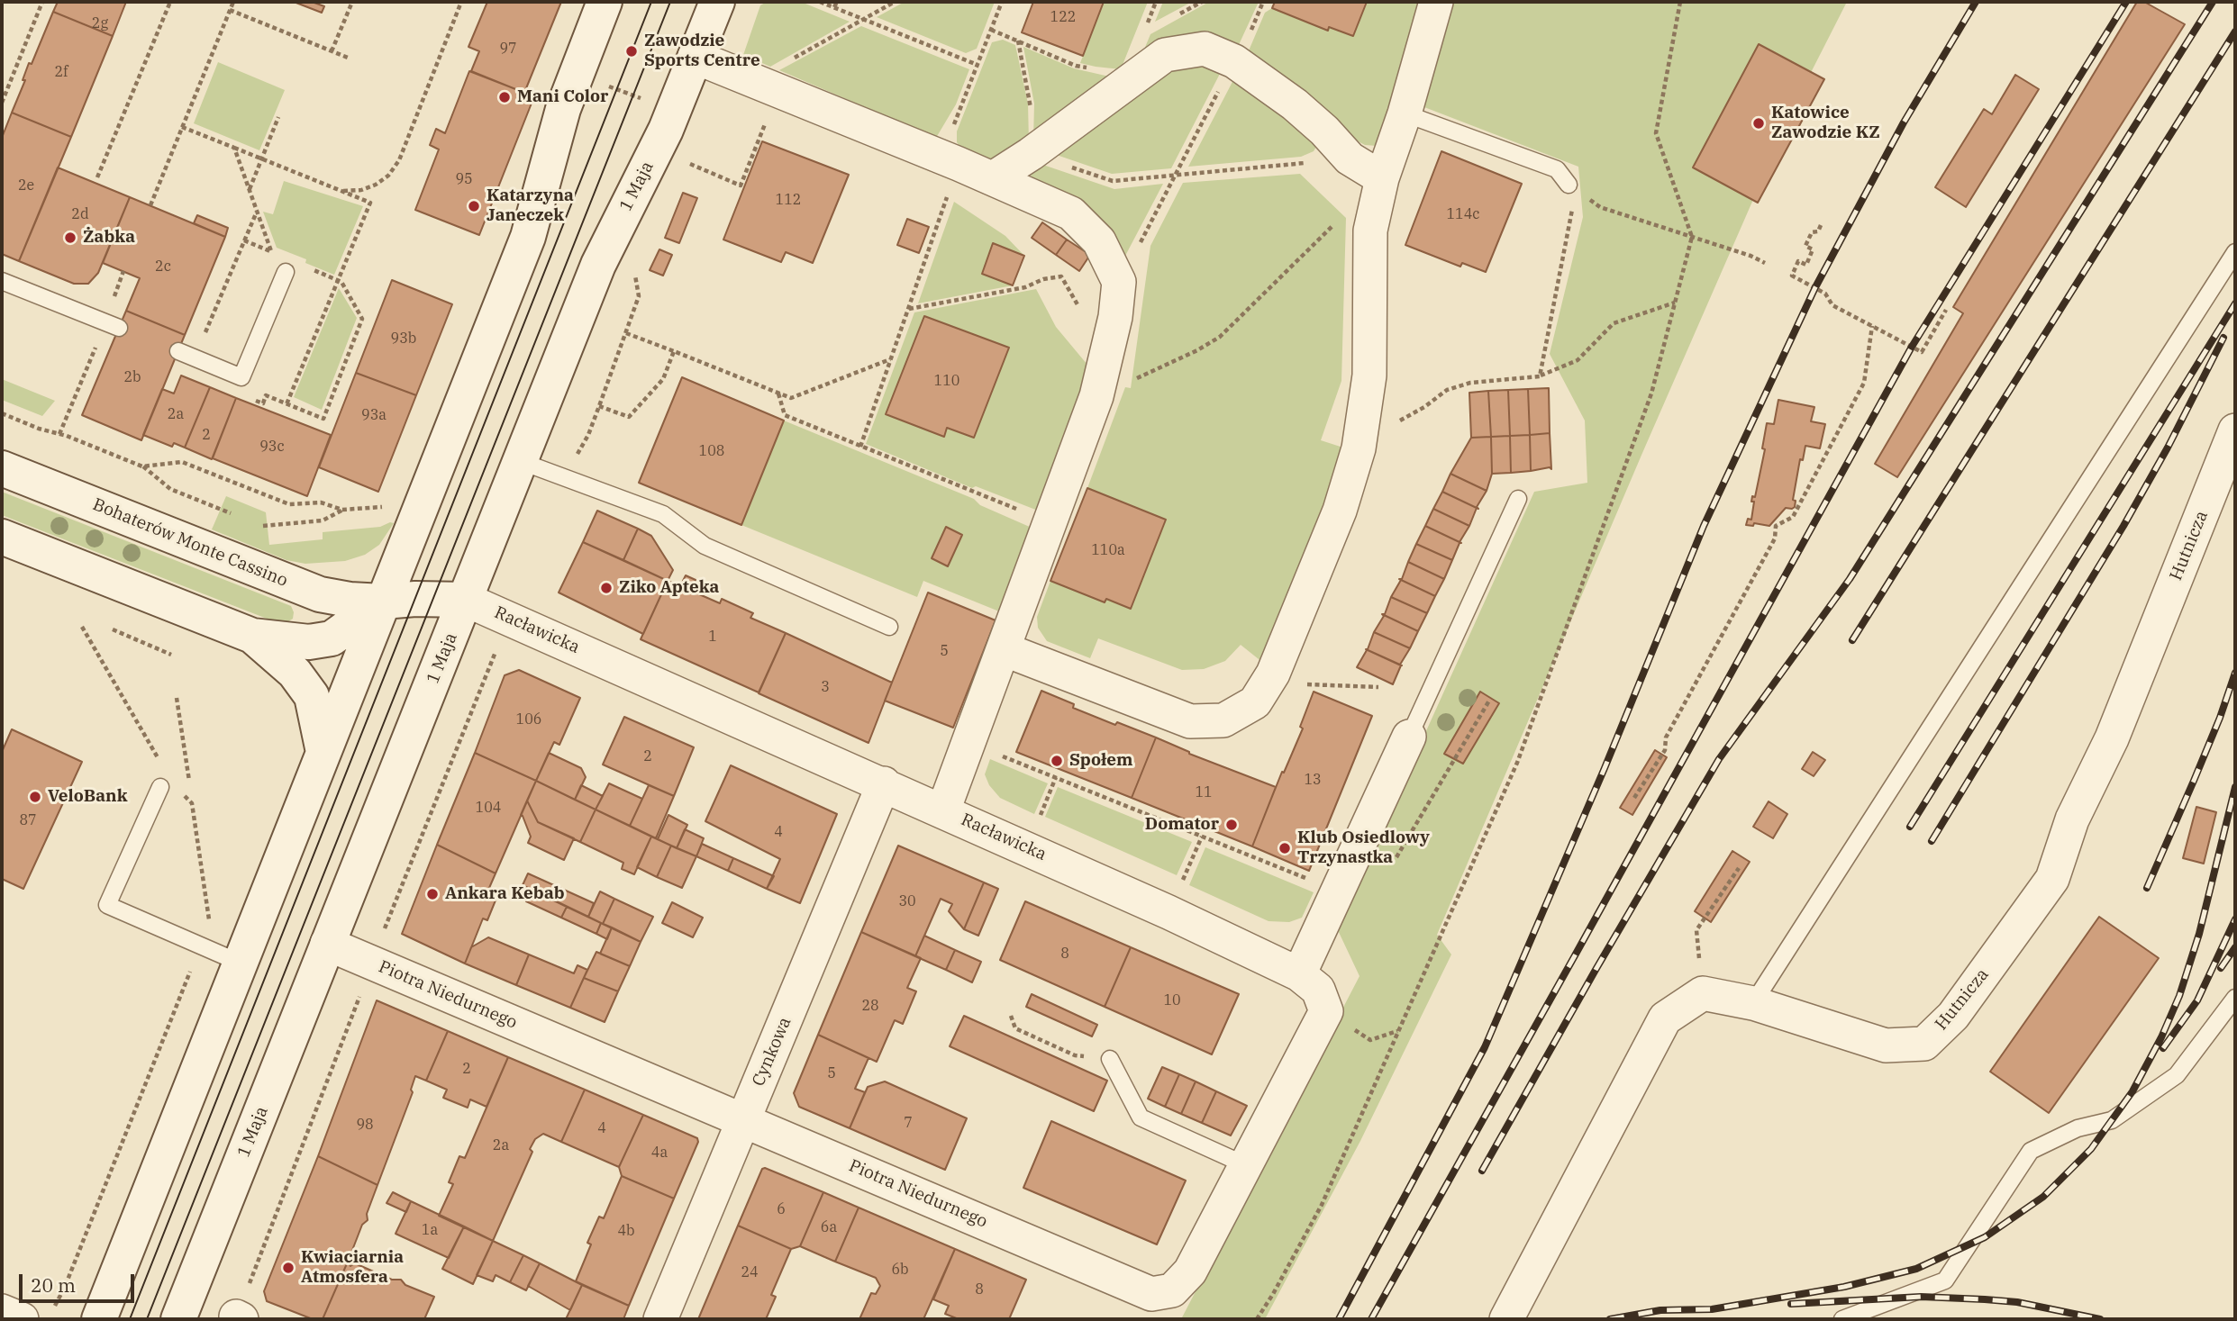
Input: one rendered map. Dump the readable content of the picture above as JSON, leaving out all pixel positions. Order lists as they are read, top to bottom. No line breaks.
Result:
{"streets":{"street":["1 Maja","Bohaterów Monte Cassino","Hutnicza","Racławicka","Piotra Niedurnego","Cynkowa"]},"crossings":[["1 Maja","Bohaterów Monte Cassino"],["1 Maja","Racławicka"],["1 Maja","Piotra Niedurnego"],["Bohaterów Monte Cassino","Racławicka"],["Racławicka","Piotra Niedurnego"],["Racławicka","Cynkowa"],["Piotra Niedurnego","Cynkowa"]],"places":["Zawodzie Sports Centre","Mani Color","Katowice Zawodzie KZ","Katarzyna Janeczek","Żabka","Ziko Apteka","Społem","VeloBank","Domator","Klub Osiedlowy Trzynastka","Ankara Kebab","Kwiaciarnia Atmosfera"],"house_numbers":["122","2g","97","2f","95","2e","112","2d","114c","2c","93b","2b","110","2a","93a","2","93c","108","110a","1","5","3","106","2","13","11","104","87","4","30","8","10","28","2","5","7","98","4","2a","4a","6","6a","1a","4b","6b","24","8"],"scale_bar":"20 m"}
